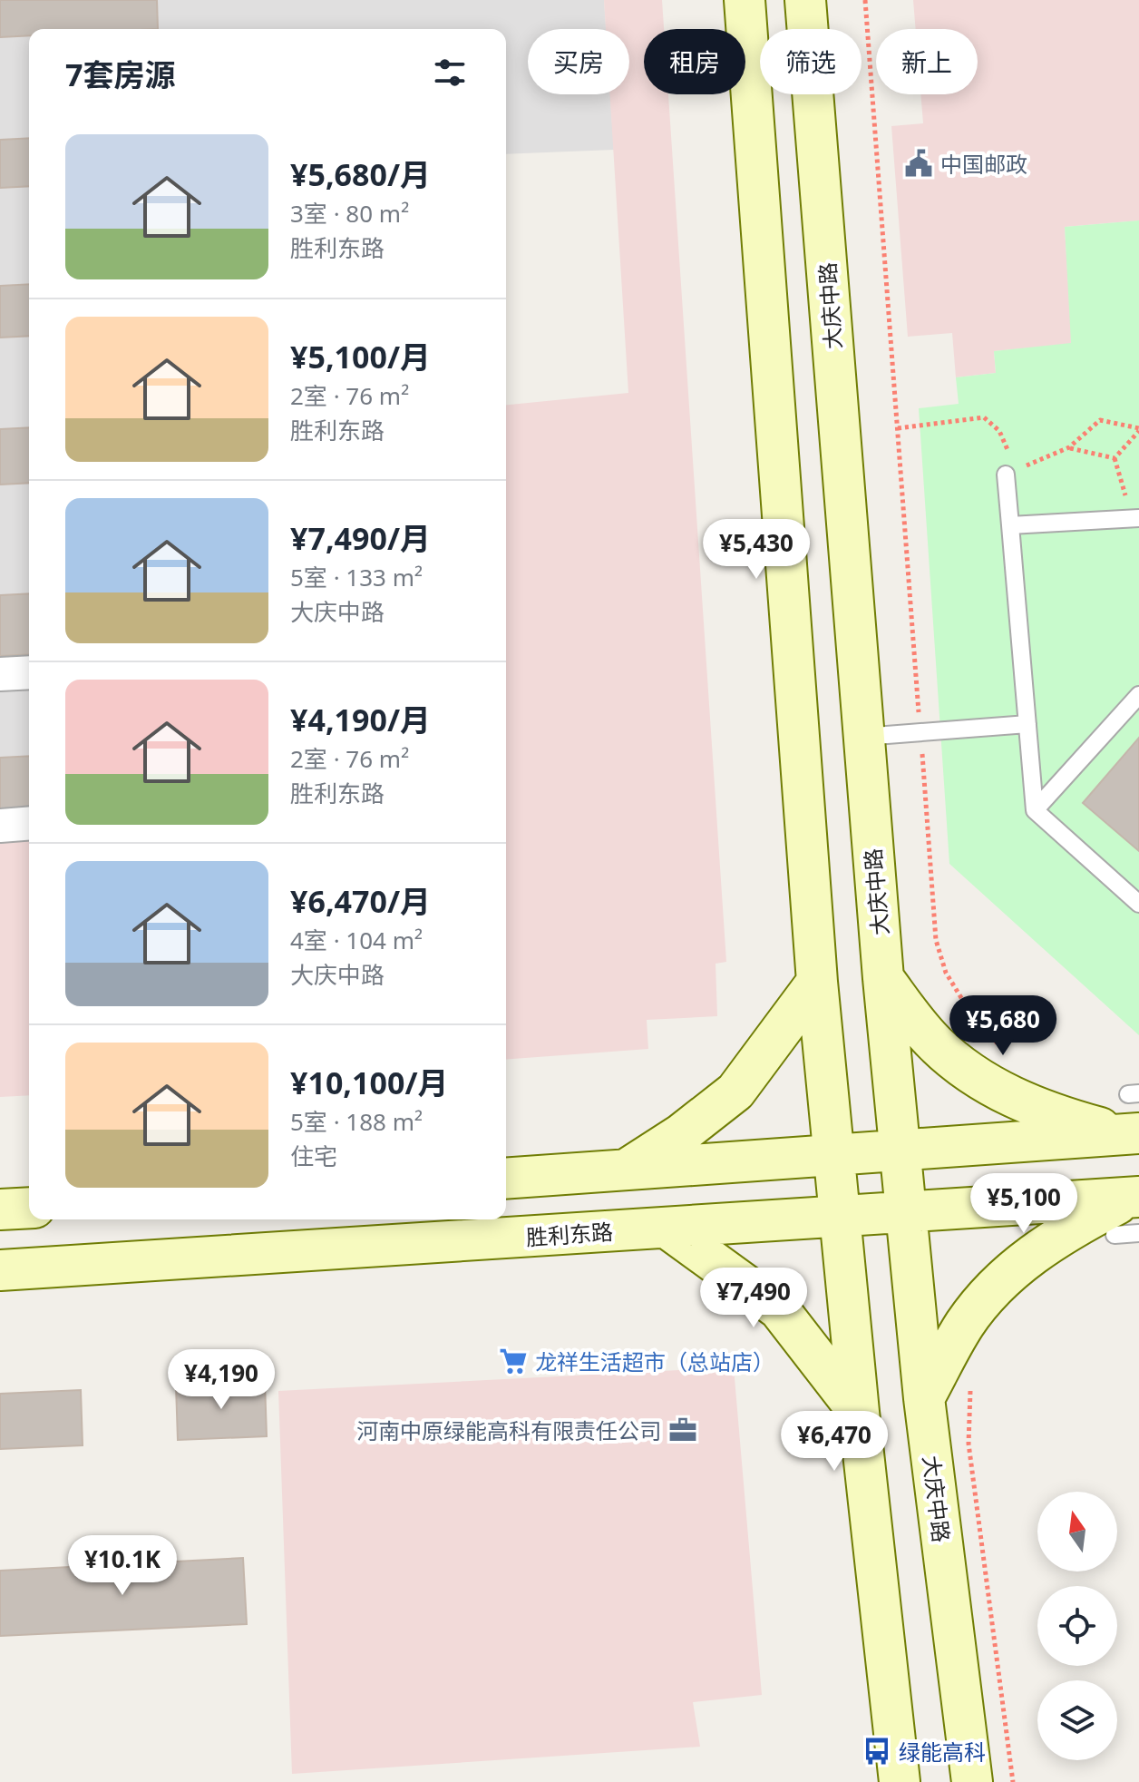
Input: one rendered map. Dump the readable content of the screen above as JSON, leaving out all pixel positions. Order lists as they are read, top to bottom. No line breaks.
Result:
{"streets":{"main road":["大庆中路","胜利东路"]},"crossings":[["大庆中路","胜利东路"]],"places":{"public building":["中国邮政"],"supermarket":["龙祥生活超市（总站店）"],"office":["河南中原绿能高科有限责任公司"],"bus stop":["绿能高科"]},"north":"top","page":{"chip":["买房","租房","筛选","新上"],"heading":"7套房源","list":[{"name":"¥5,680/月","note":"3室 · 80 m² · 胜利东路"},{"name":"¥5,100/月","note":"2室 · 76 m² · 胜利东路"},{"name":"¥7,490/月","note":"5室 · 133 m² · 大庆中路"},{"name":"¥4,190/月","note":"2室 · 76 m² · 胜利东路"},{"name":"¥6,470/月","note":"4室 · 104 m² · 大庆中路"},{"name":"¥10,100/月","note":"5室 · 188 m² · 住宅"}],"price":["¥5,430","¥5,680","¥5,100","¥7,490","¥4,190","¥6,470","¥10.1K"]}}
